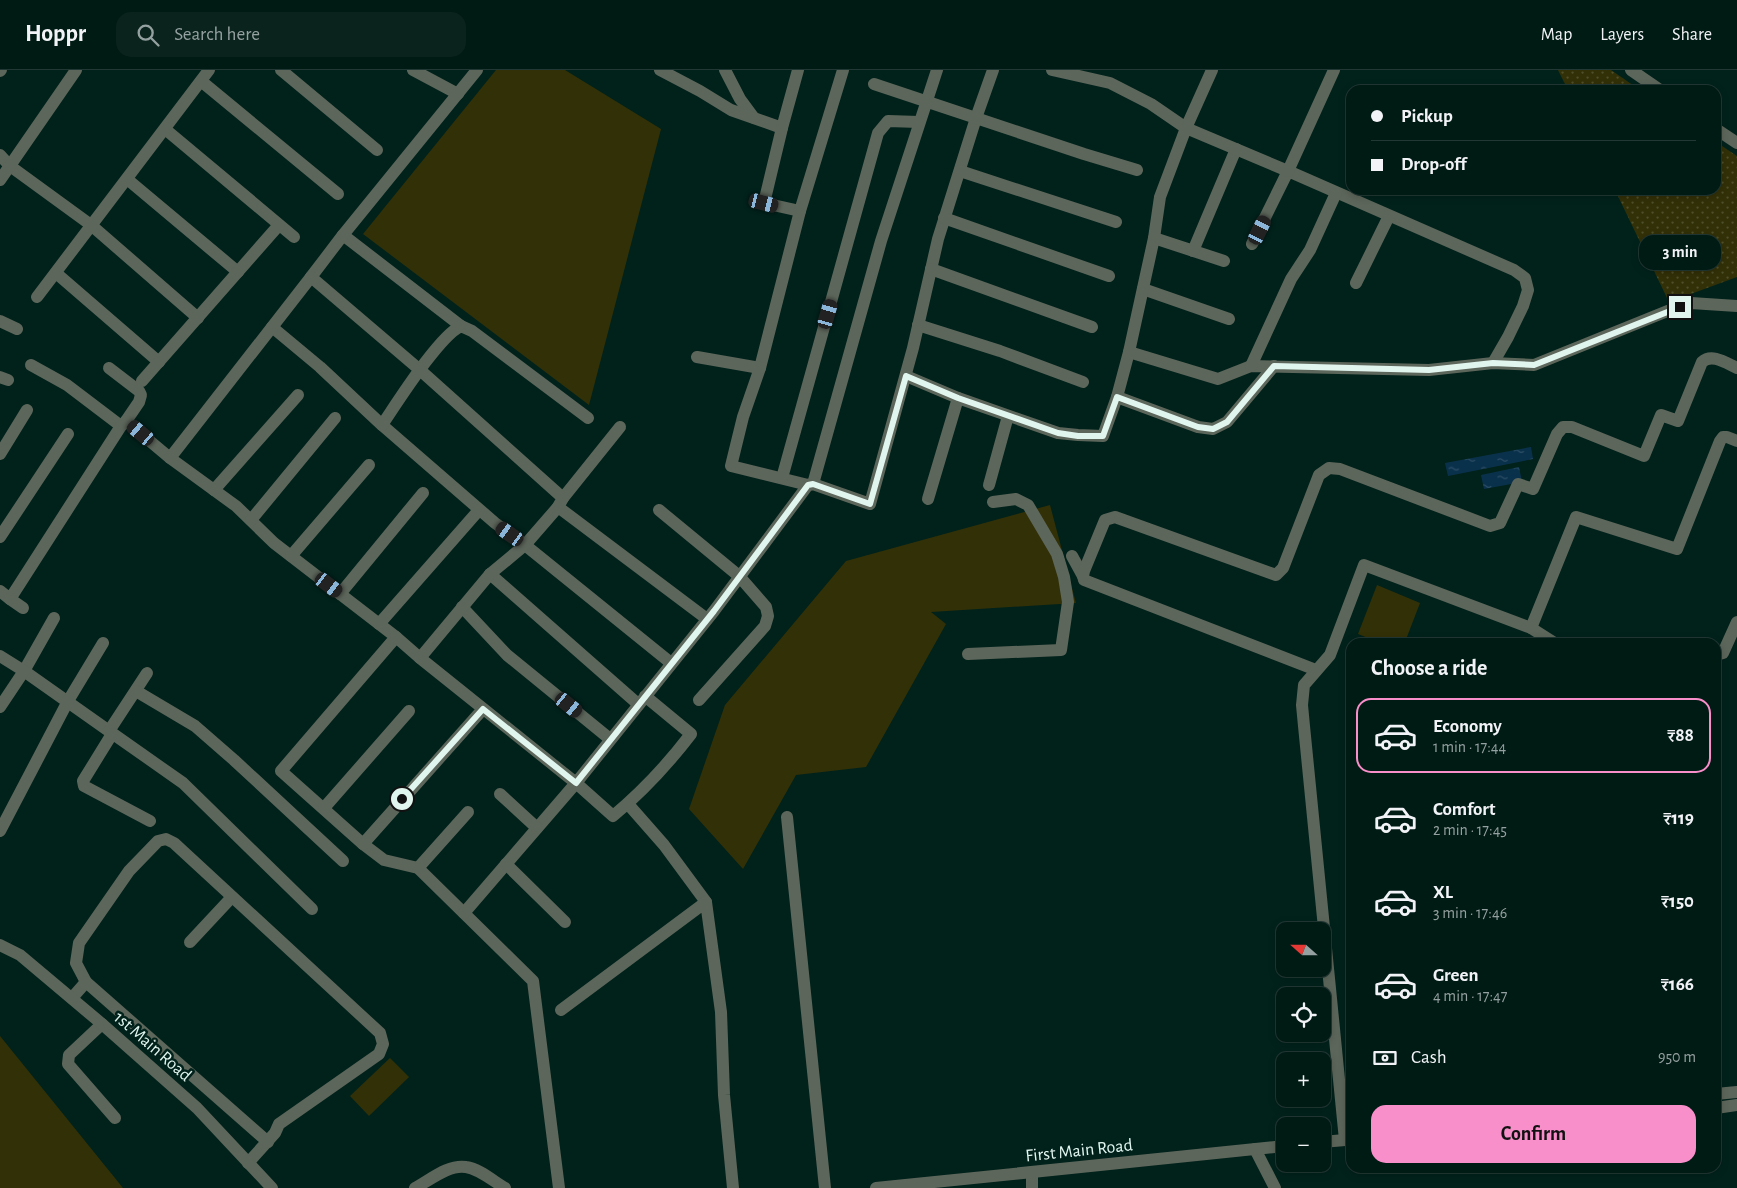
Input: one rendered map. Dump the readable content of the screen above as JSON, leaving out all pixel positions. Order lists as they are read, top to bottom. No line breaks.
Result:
{"streets":{"street":["1st Main Road","First Main Road"]},"north":"left","page":{"header":"Hoppr","search":"Search here","nav":["Map","Layers","Share"],"banner":["Pickup","Drop-off"],"bubble":"3 min","heading":"Choose a ride","list":[{"name":"Economy","note":"1 min · 17:44","value":"₹88"},{"name":"Comfort","note":"2 min · 17:45","value":"₹119"},{"name":"XL","note":"3 min · 17:46","value":"₹150"},{"name":"Green","note":"4 min · 17:47","value":"₹166"}],"map_buttons":["+","−"],"pay":["Cash","950 m"],"buttons":"Confirm"}}
